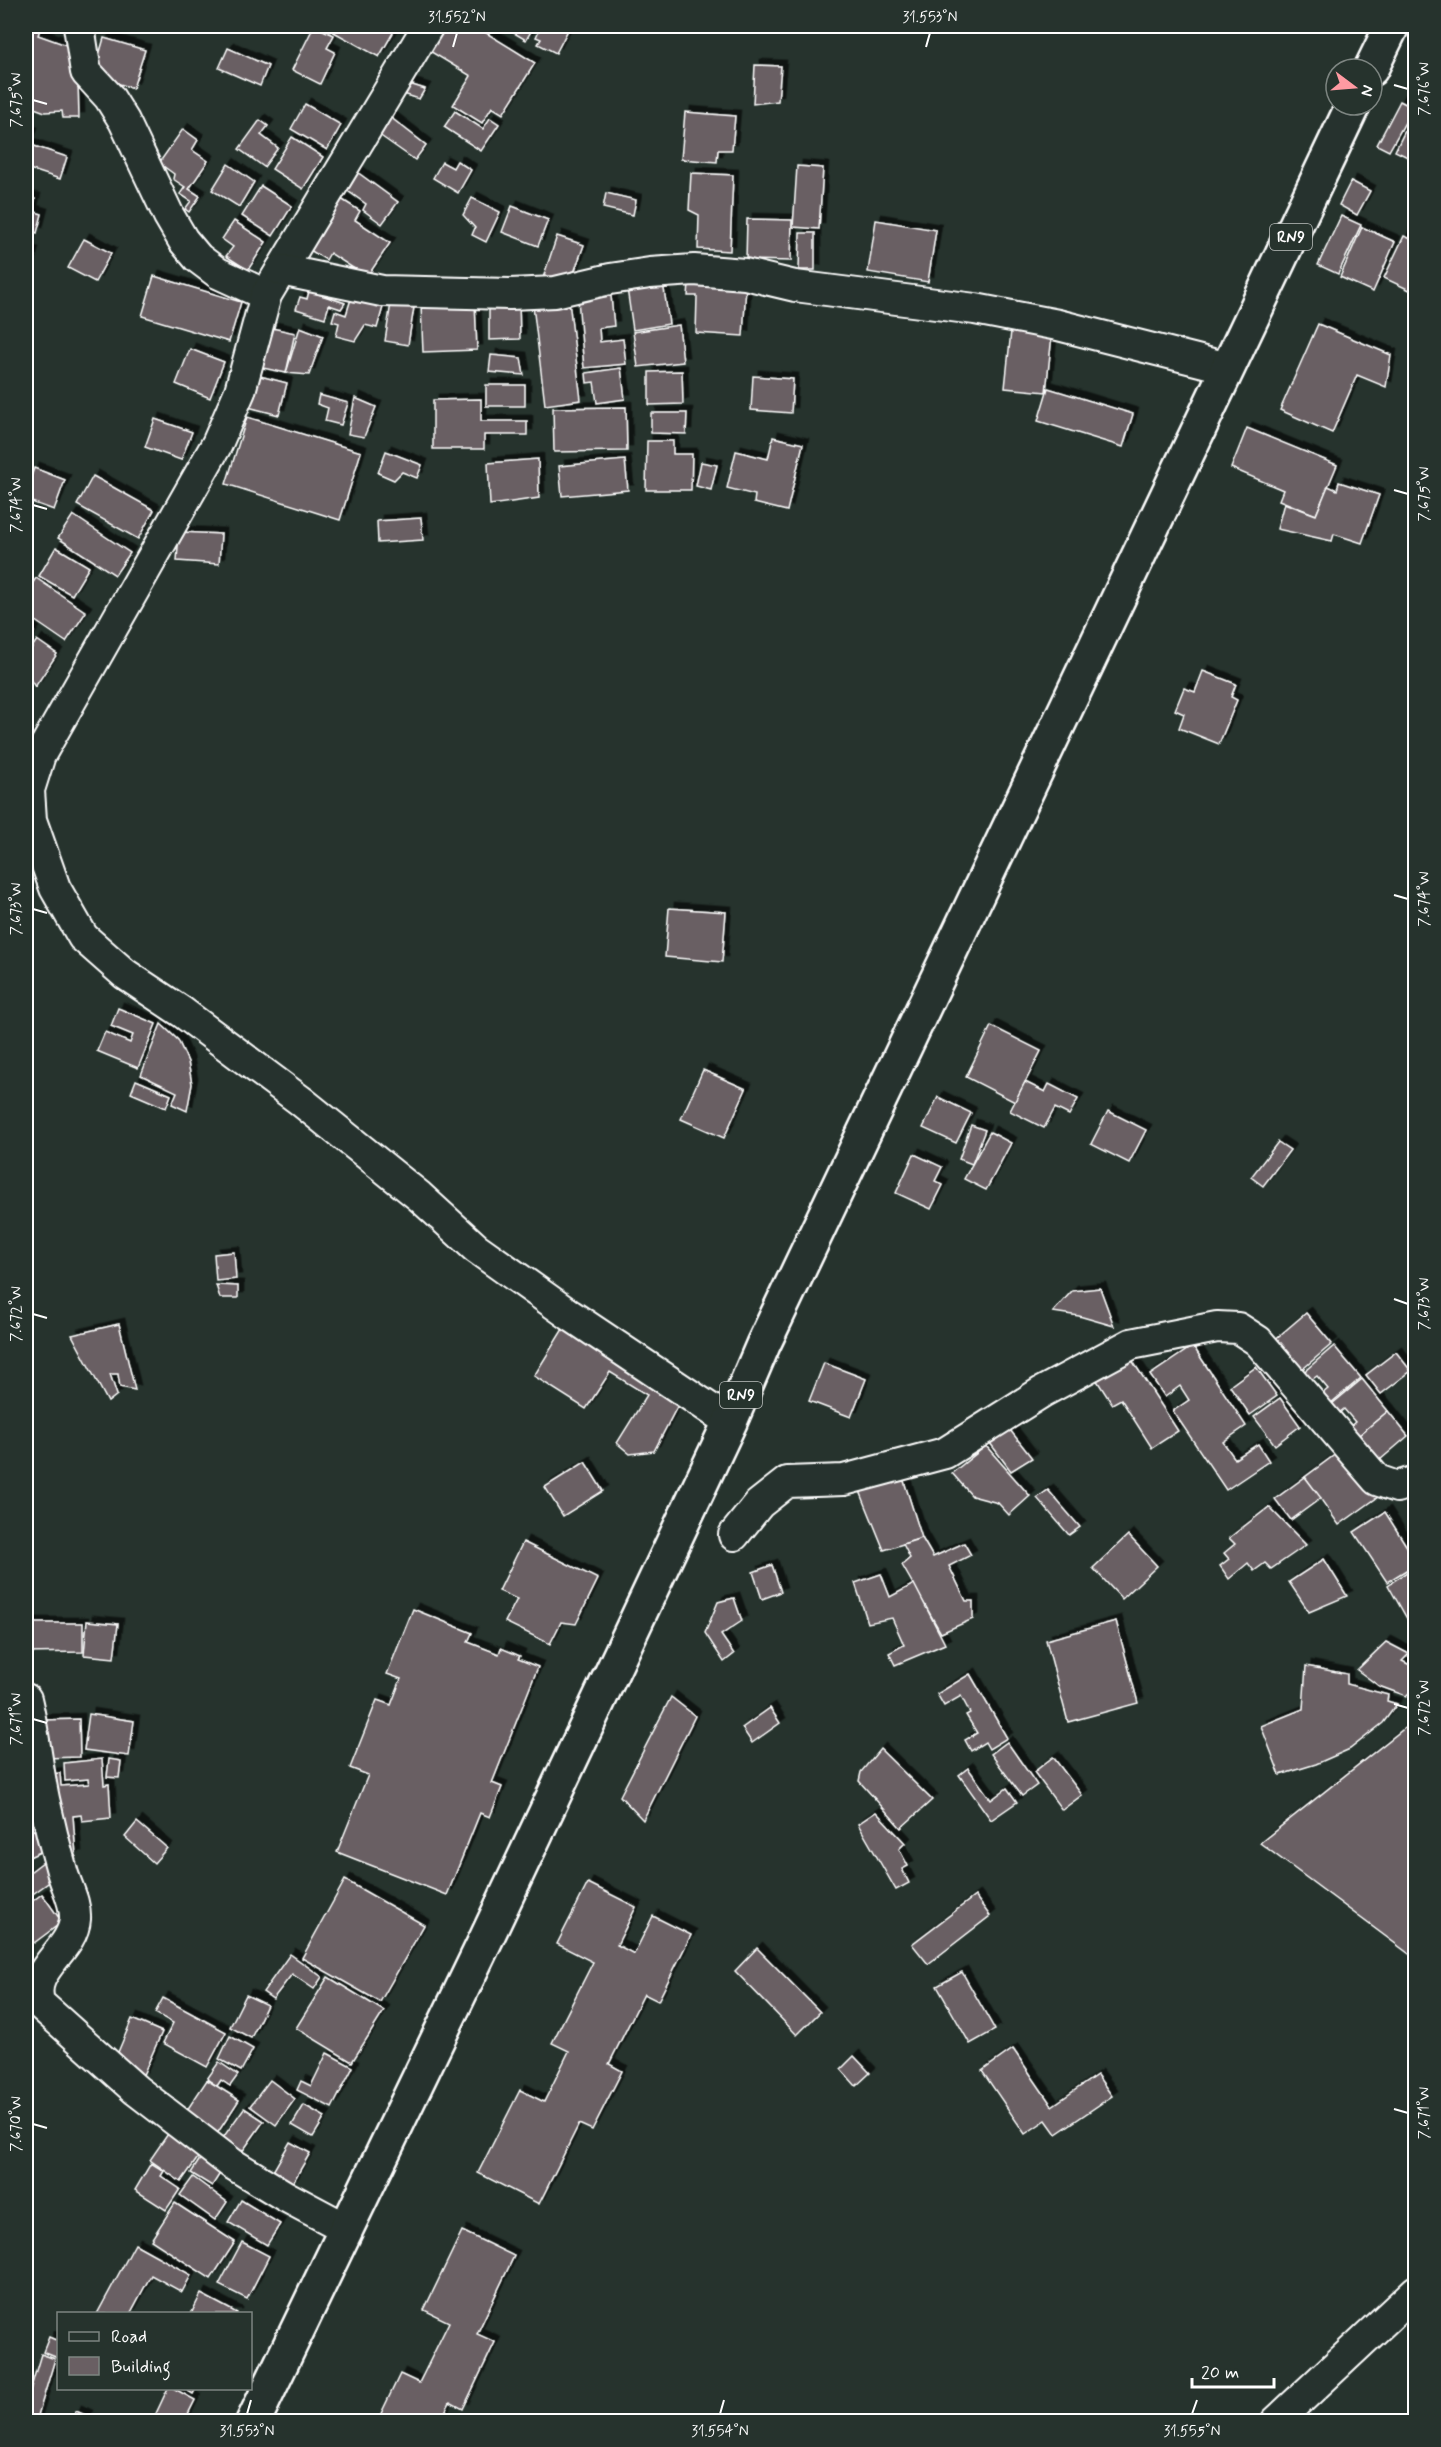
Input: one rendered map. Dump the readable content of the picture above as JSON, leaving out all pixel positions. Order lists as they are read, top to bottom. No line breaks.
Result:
{"streets":{"main road":["RN9"]},"legend":["Road","Building"],"scale_bar":"20 m","north":"right","coordinates":["31.552°N","31.553°N","7.676°W","7.675°W","7.674°W","7.673°W","7.672°W","7.671°W","7.670°W","31.554°N","31.555°N"]}
